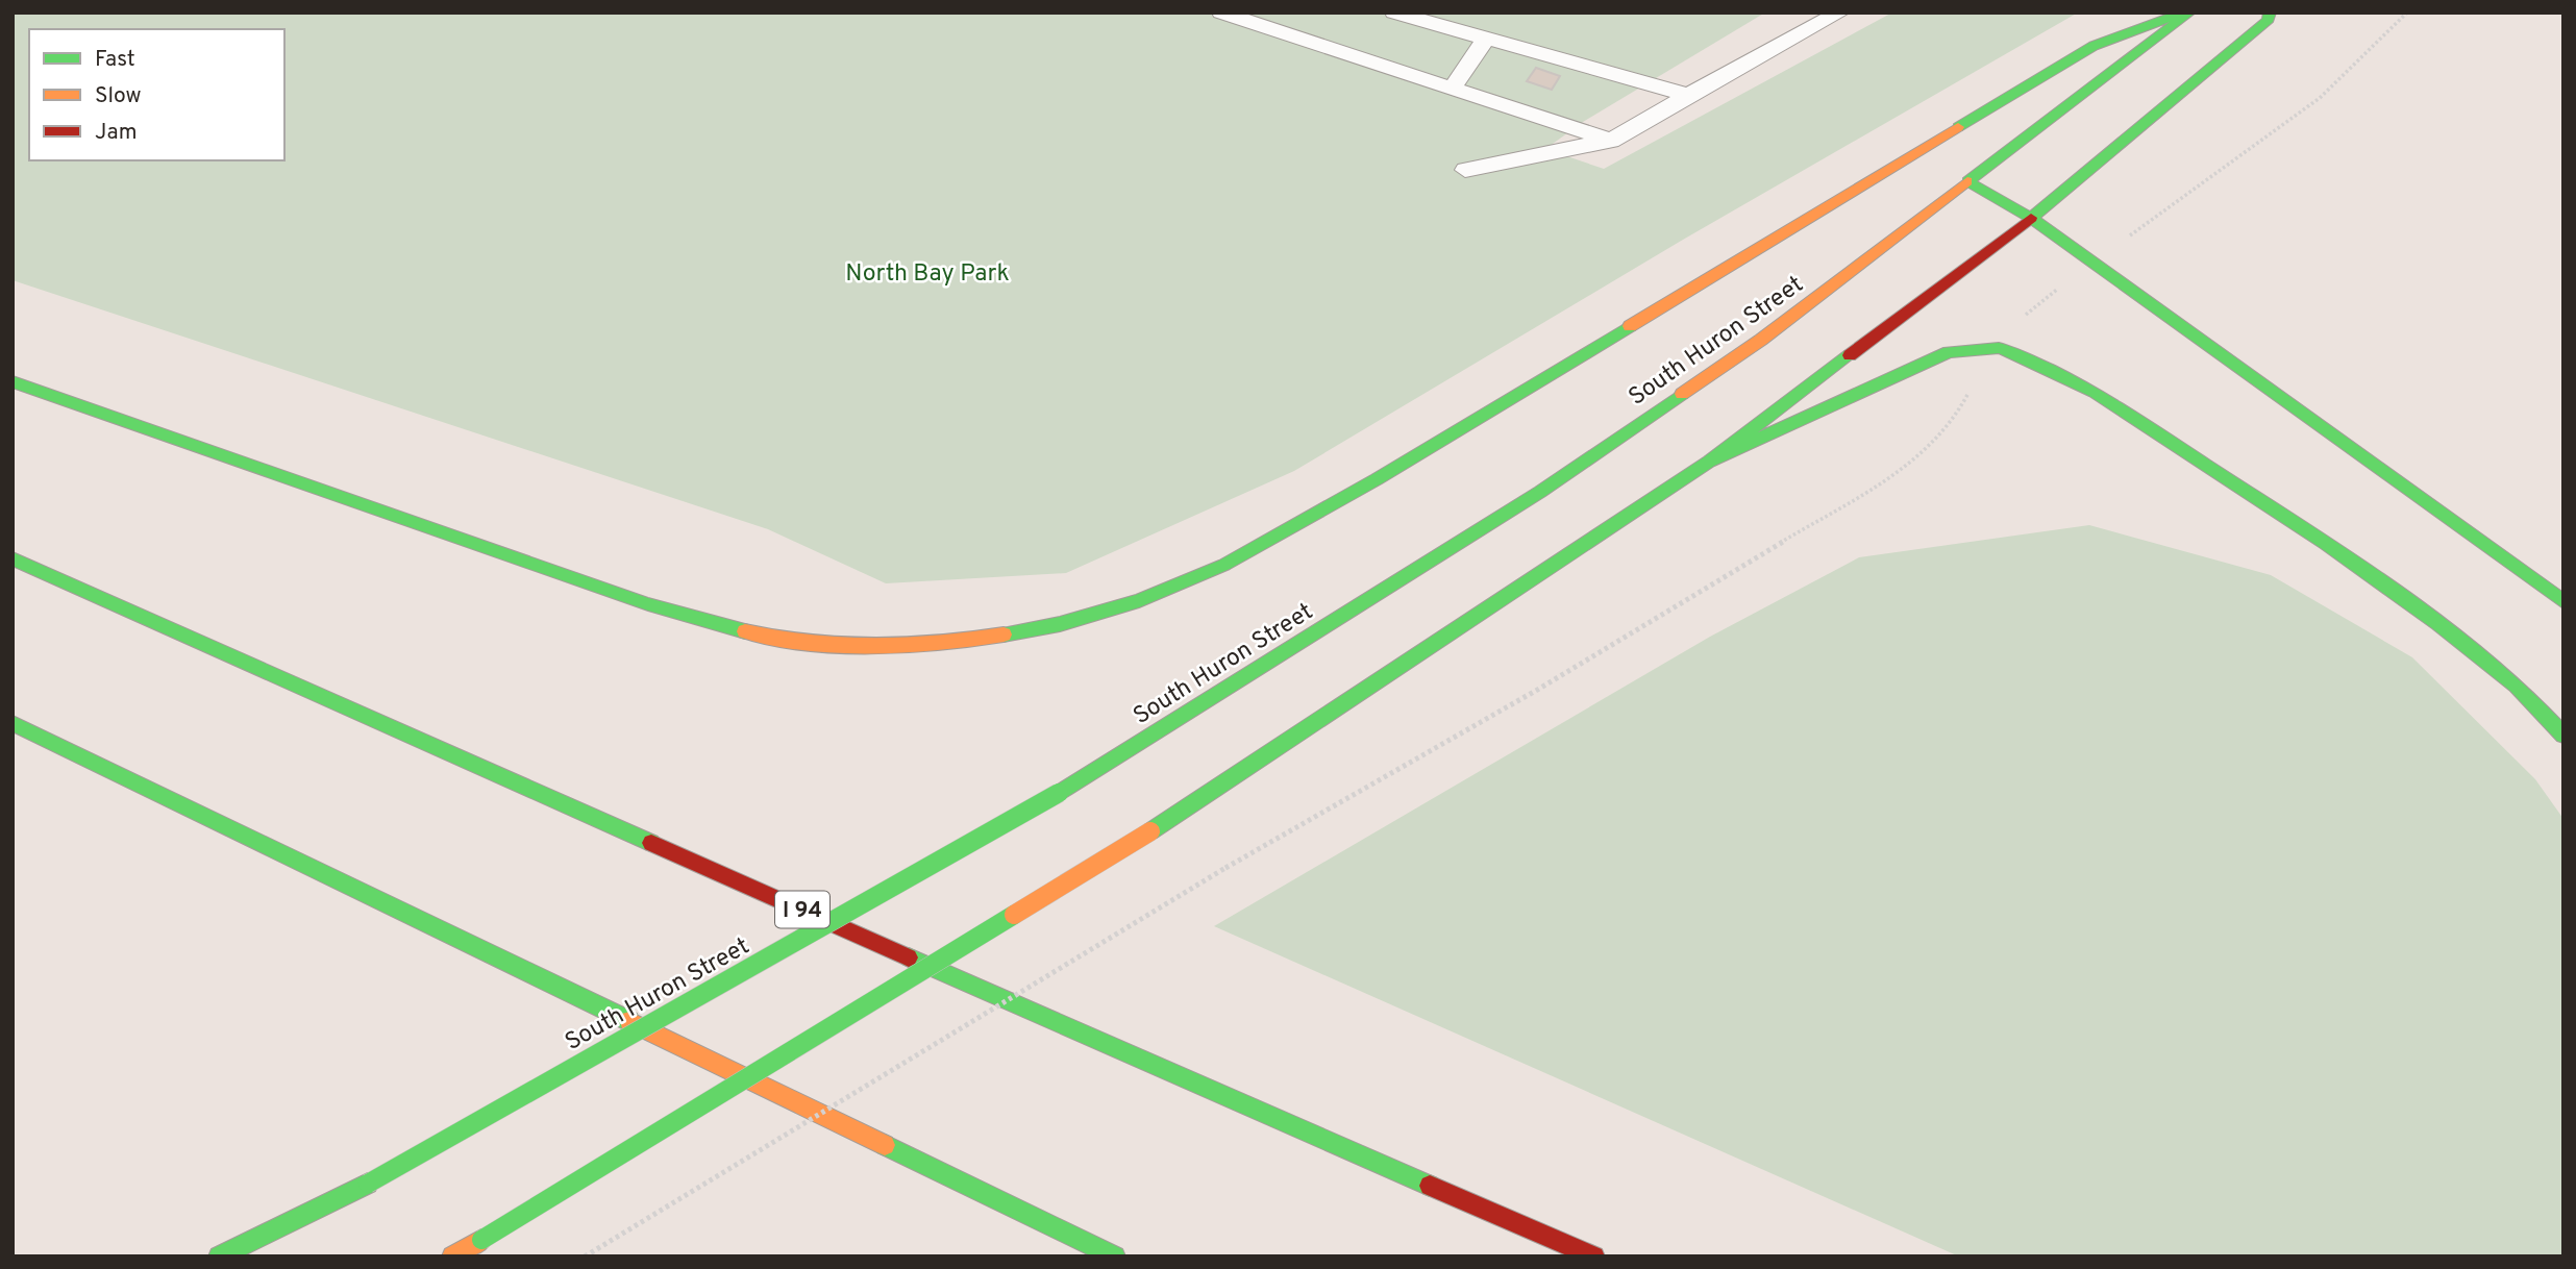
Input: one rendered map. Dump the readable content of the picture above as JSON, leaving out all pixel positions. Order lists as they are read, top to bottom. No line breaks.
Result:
{"streets":{"main road":["South Huron Street","I 94"]},"parks":["North Bay Park"],"legend":["Fast","Slow","Jam"]}
